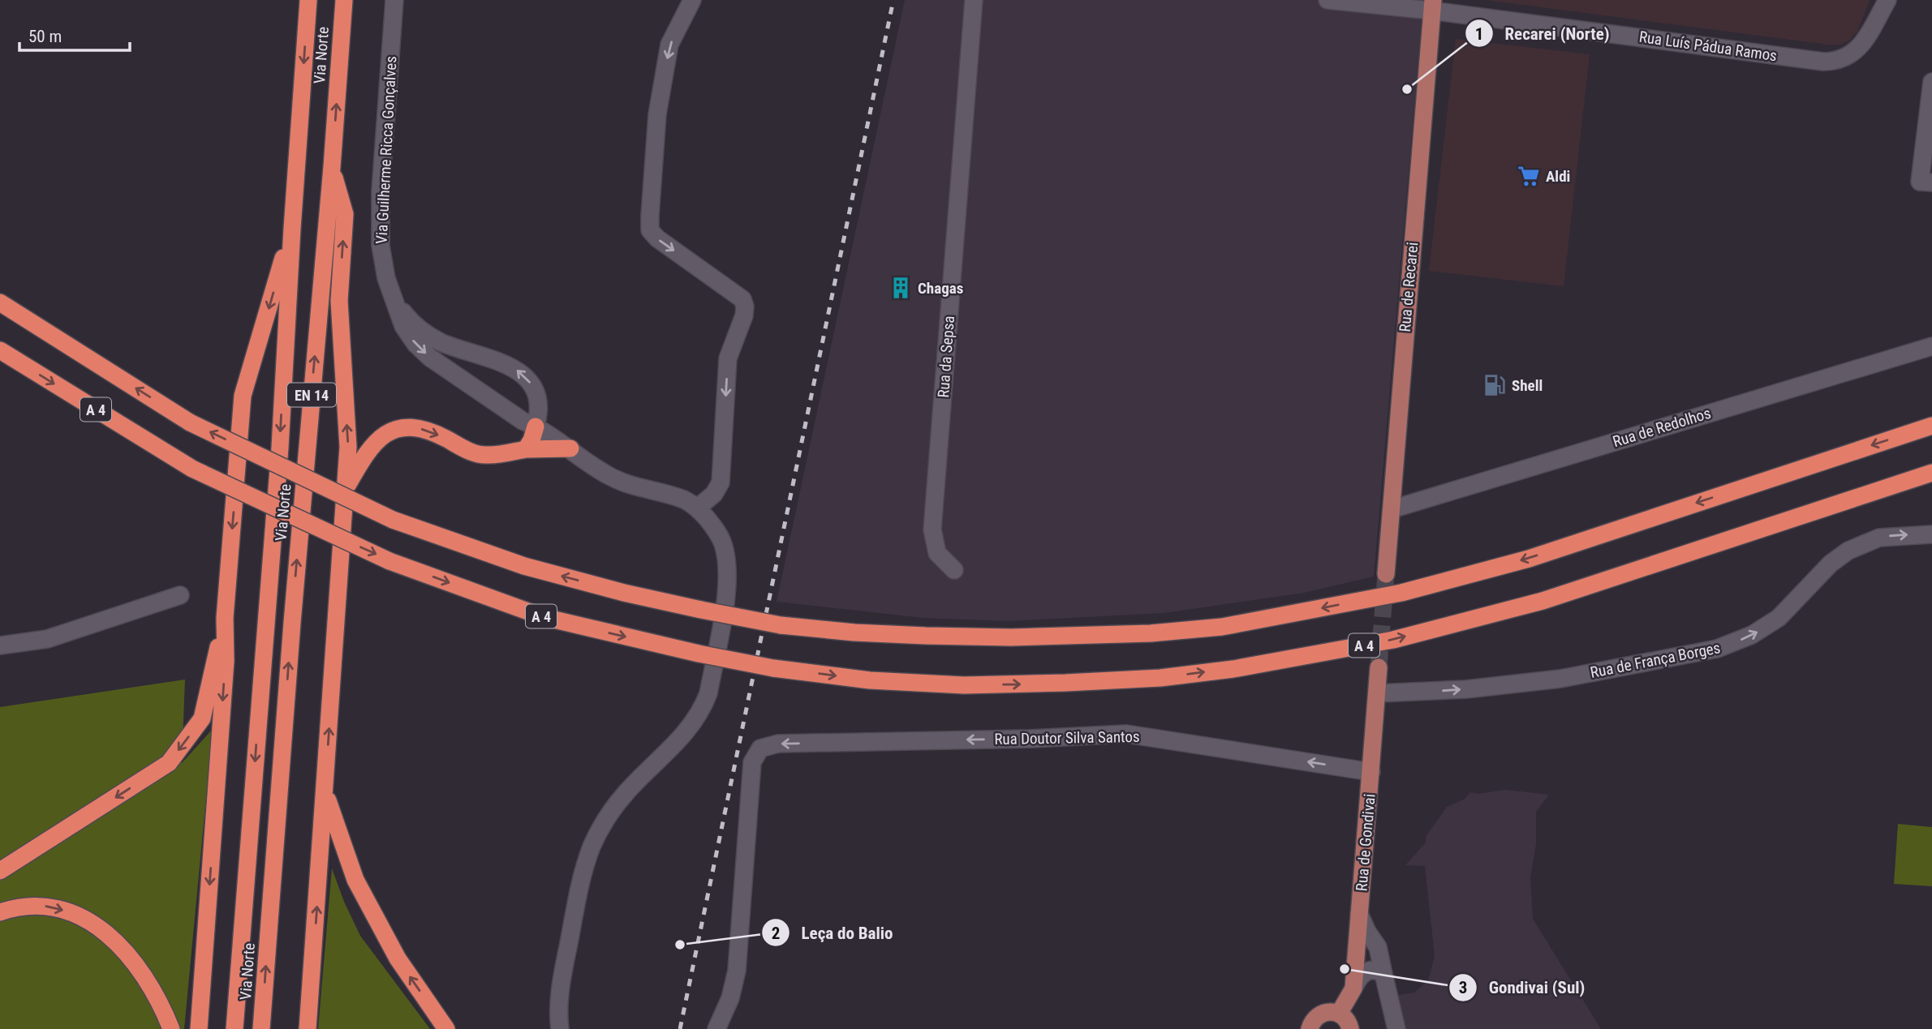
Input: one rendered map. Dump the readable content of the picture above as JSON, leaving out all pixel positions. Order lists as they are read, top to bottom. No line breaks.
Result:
{"streets":{"highway":["Via Norte","EN 14","A 4"],"main road":["Rua de Recarei","Rua de Gondivai"],"street":["Rua Luís Pádua Ramos","Via Guilherme Ricca Gonçalves","Rua da Sepsa","Rua de Redolhos","Rua de França Borges","Rua Doutor Silva Santos"]},"crossings":[["Rua Luís Pádua Ramos","Rua de Recarei"],["Rua de Recarei","Rua de Redolhos"],["Rua de França Borges","Rua de Gondivai"],["Rua Doutor Silva Santos","Rua de Gondivai"]],"one_way":["Rua de França Borges"],"places":{"other":["Recarei (Norte)","Leça do Balio","Gondivai (Sul)"],"supermarket":["Aldi"],"building":["Chagas"],"fuel station":["Shell"]},"scale_bar":"50 m"}
